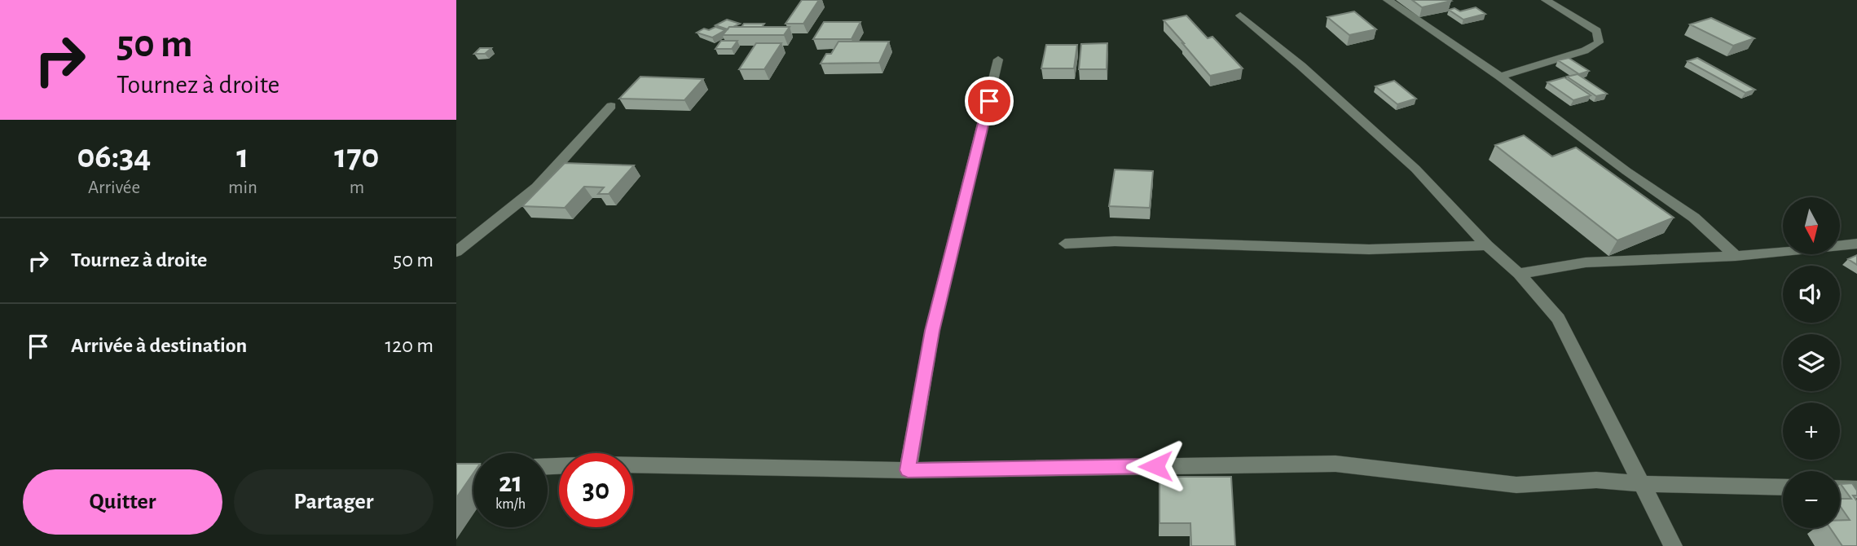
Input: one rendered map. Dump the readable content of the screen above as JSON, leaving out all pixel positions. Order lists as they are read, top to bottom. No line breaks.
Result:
{"north":"bottom","page":{"turn":["50 m","Tournez à droite"],"eta":["06:34","Arrivée","1","min","170","m"],"map_buttons":["+","−"],"list":[{"name":"Tournez à droite","value":"50 m"},{"name":"Arrivée à destination","value":"120 m"}],"speed":"21 km/h","limit":"30","buttons":["Quitter","Partager"]}}
